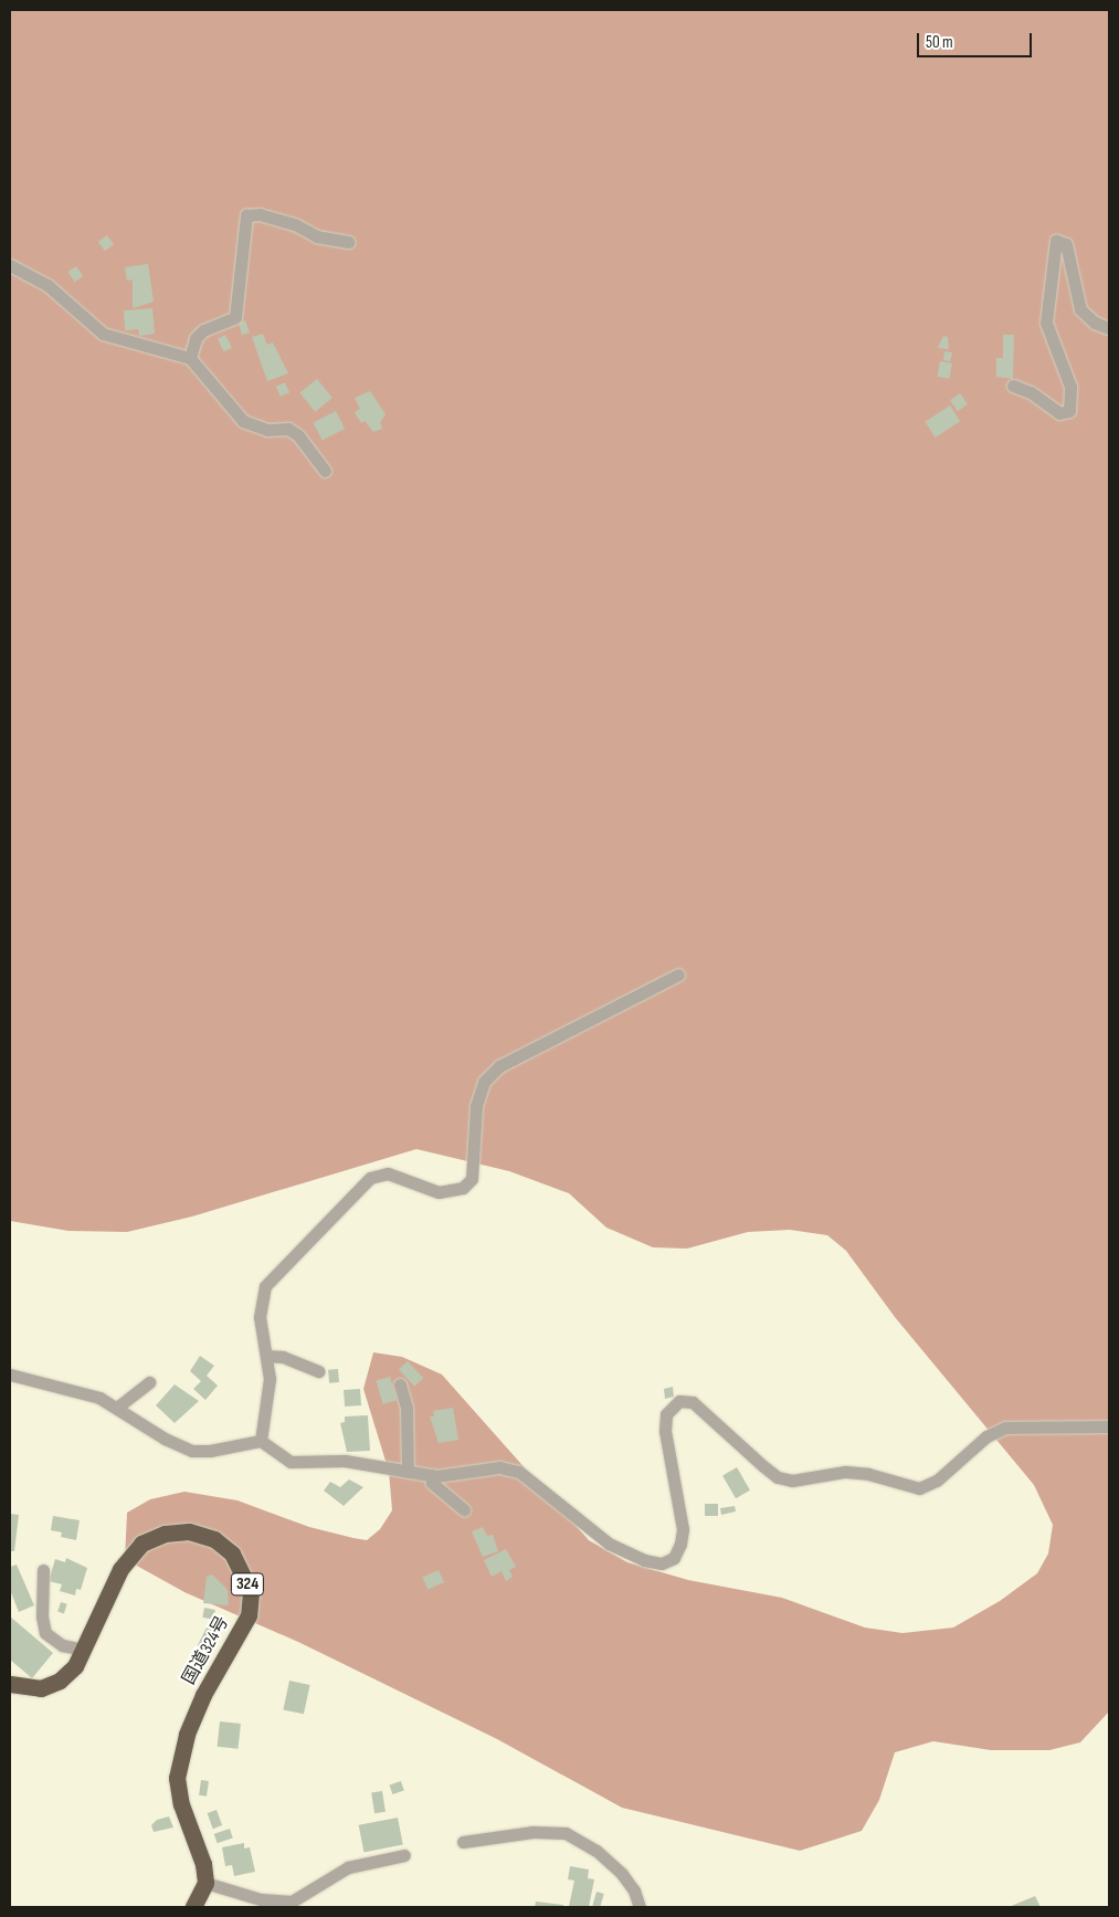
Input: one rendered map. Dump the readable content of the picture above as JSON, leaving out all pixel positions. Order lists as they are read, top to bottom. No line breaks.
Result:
{"streets":{"highway":["324","国道324号"]},"scale_bar":"50 m"}
